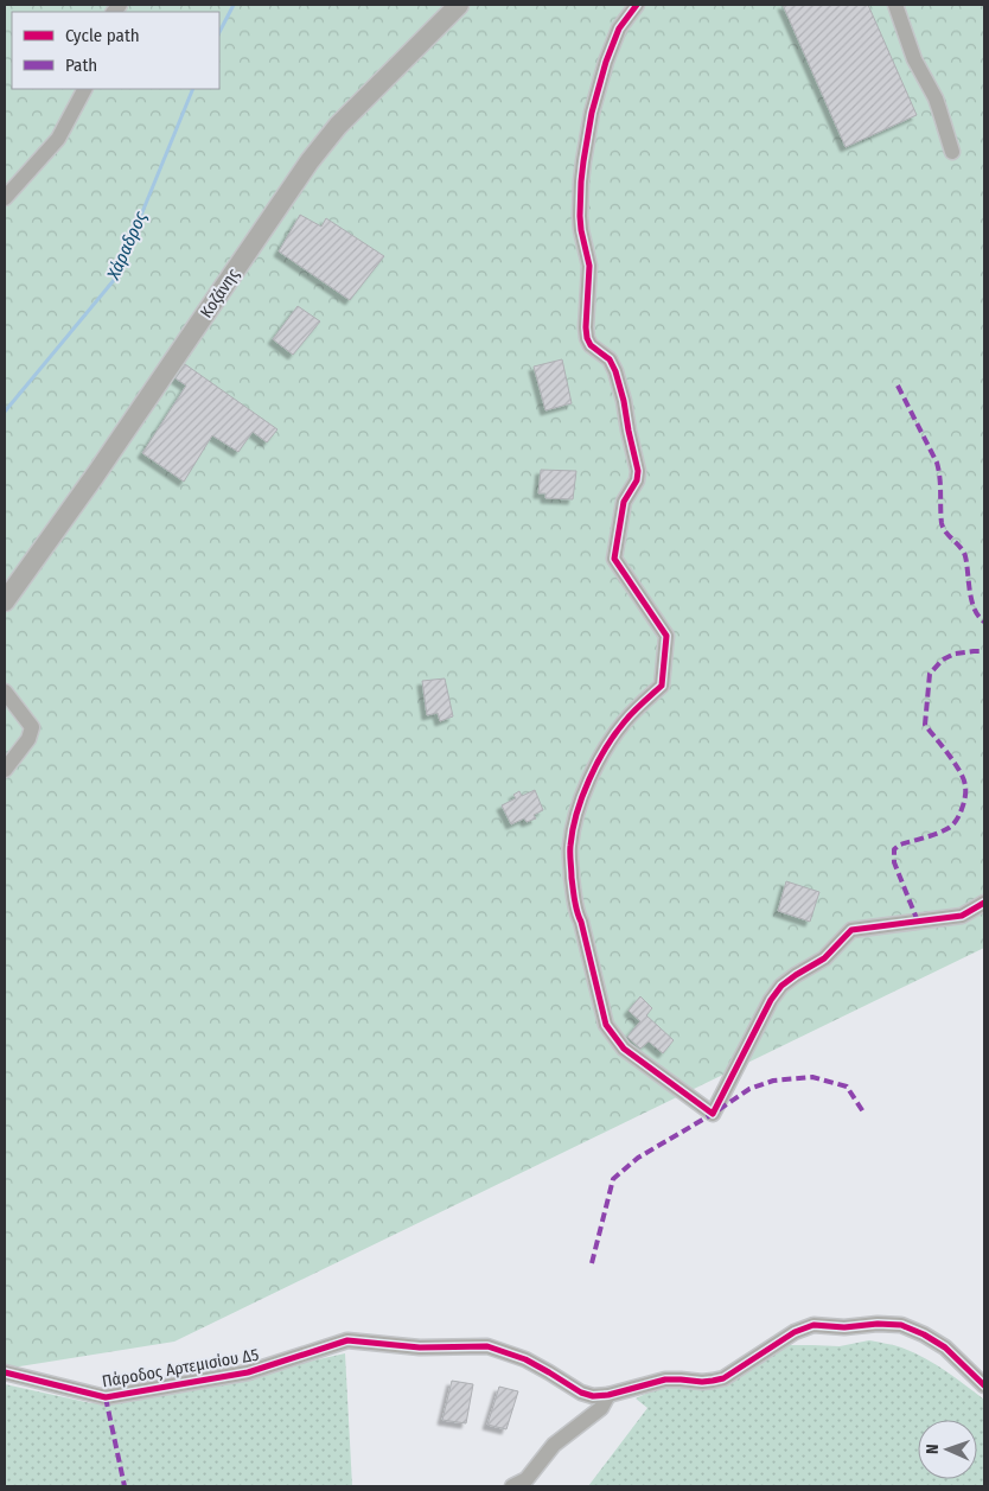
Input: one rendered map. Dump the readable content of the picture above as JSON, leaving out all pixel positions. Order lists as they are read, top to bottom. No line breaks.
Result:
{"streets":{"street":["Κοζάνης","Πάροδος Αρτεμισίου Δ5"]},"water":["Χάραδρος"],"legend":["Cycle path","Path"],"north":"left"}
